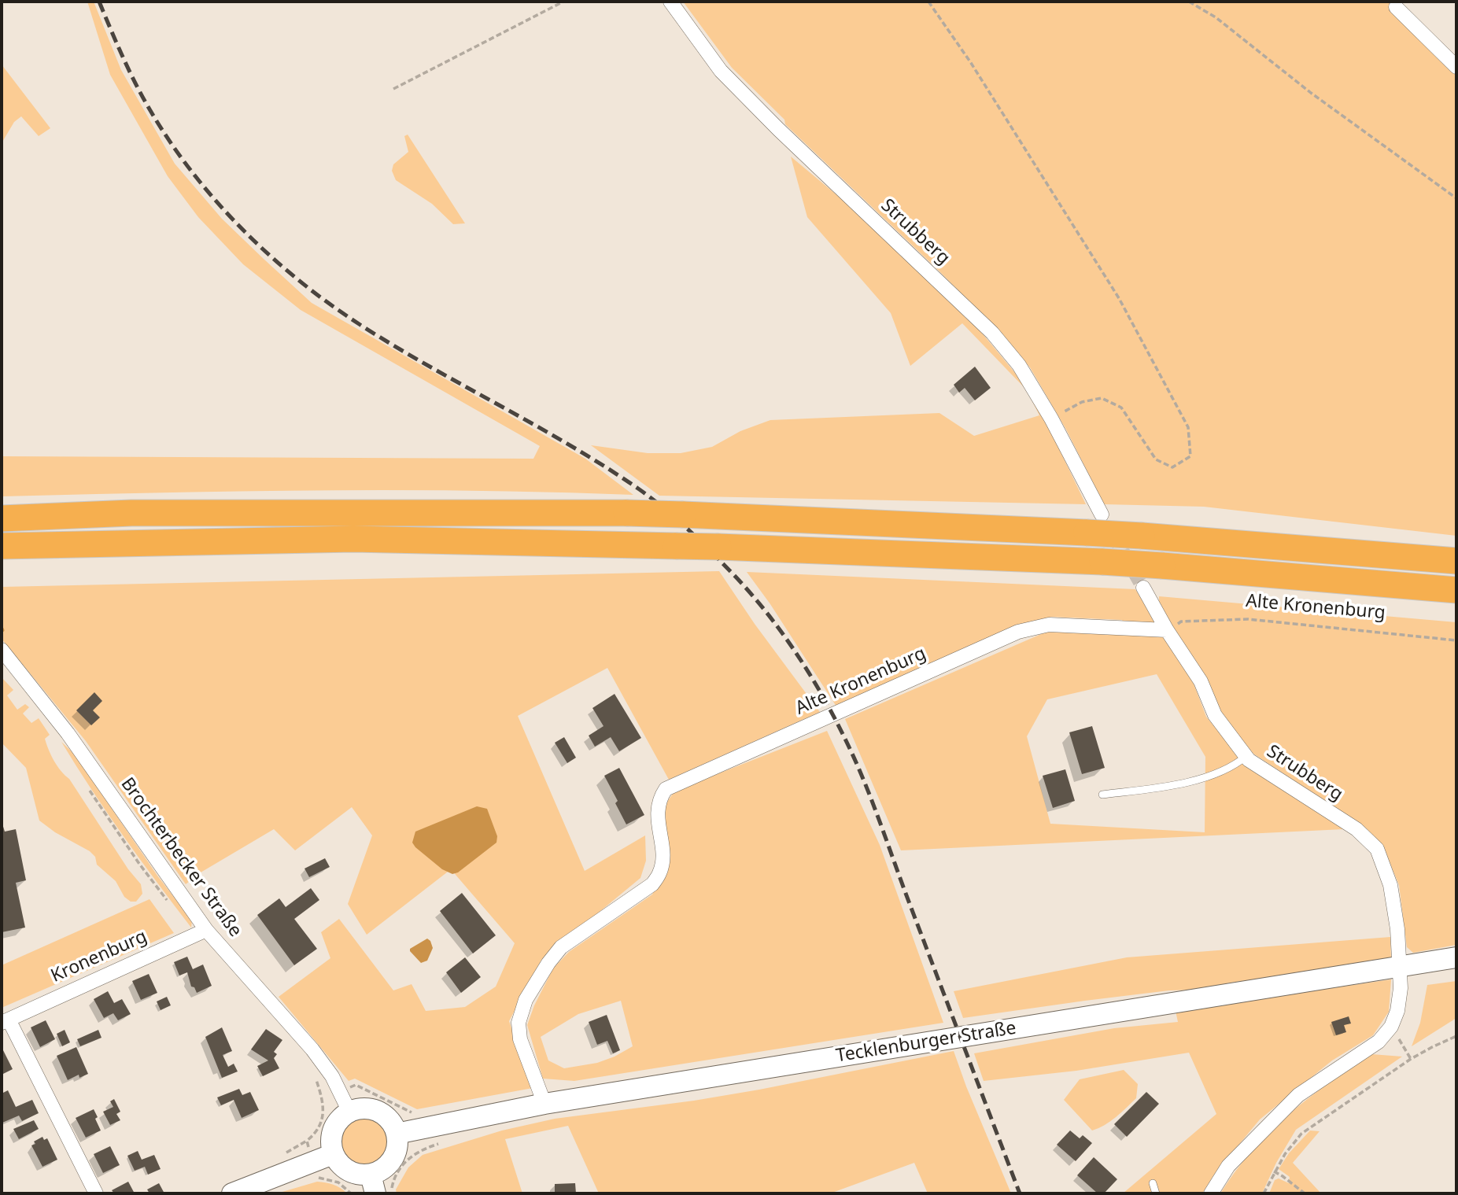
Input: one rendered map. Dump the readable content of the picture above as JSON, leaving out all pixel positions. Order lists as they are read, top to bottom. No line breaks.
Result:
{"streets":{"main road":["Tecklenburger Straße"],"street":["Strubberg","Alte Kronenburg","Brochterbecker Straße","Kronenburg"]},"crossings":[["Strubberg","Alte Kronenburg"],["Strubberg","Tecklenburger Straße"],["Alte Kronenburg","Tecklenburger Straße"],["Brochterbecker Straße","Kronenburg"],["Brochterbecker Straße","Tecklenburger Straße"]]}
